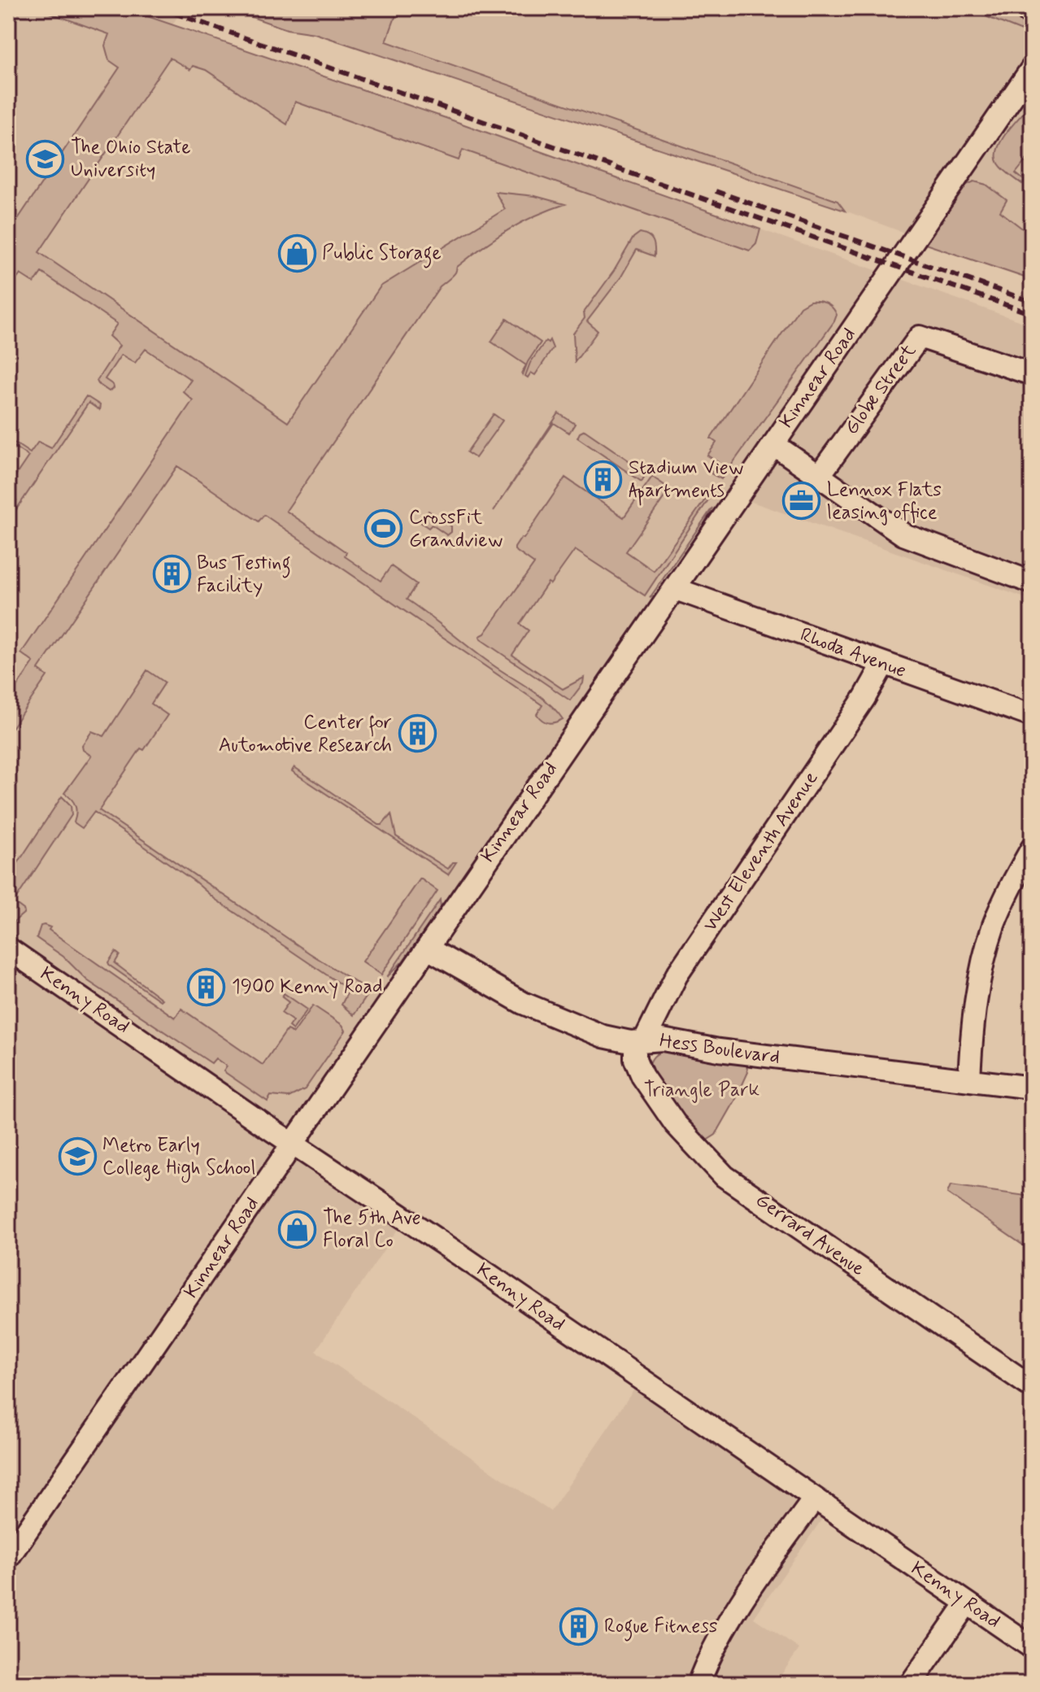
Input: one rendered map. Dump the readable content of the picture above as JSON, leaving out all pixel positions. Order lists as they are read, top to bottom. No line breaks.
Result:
{"streets":{"street":["Kinnear Road","Globe Street","Rhoda Avenue","West Eleventh Avenue","Kenny Road","Hess Boulevard","Gerrard Avenue"]},"crossings":[["Kinnear Road","Rhoda Avenue"],["Kinnear Road","Kenny Road"],["Kinnear Road","Hess Boulevard"],["Rhoda Avenue","West Eleventh Avenue"],["West Eleventh Avenue","Hess Boulevard"],["West Eleventh Avenue","Gerrard Avenue"],["Hess Boulevard","Gerrard Avenue"]],"parks":["Triangle Park"],"places":{"school or university":["The Ohio State University","Metro Early College High School"],"shop":["Public Storage","The 5th Ave Floral Co"],"building":["Stadium View Apartments","Bus Testing Facility","Center for Automotive Research","1900 Kenny Road","Rogue Fitness"],"office":["Lennox Flats leasing office"],"sports":["CrossFit Grandview"]}}
